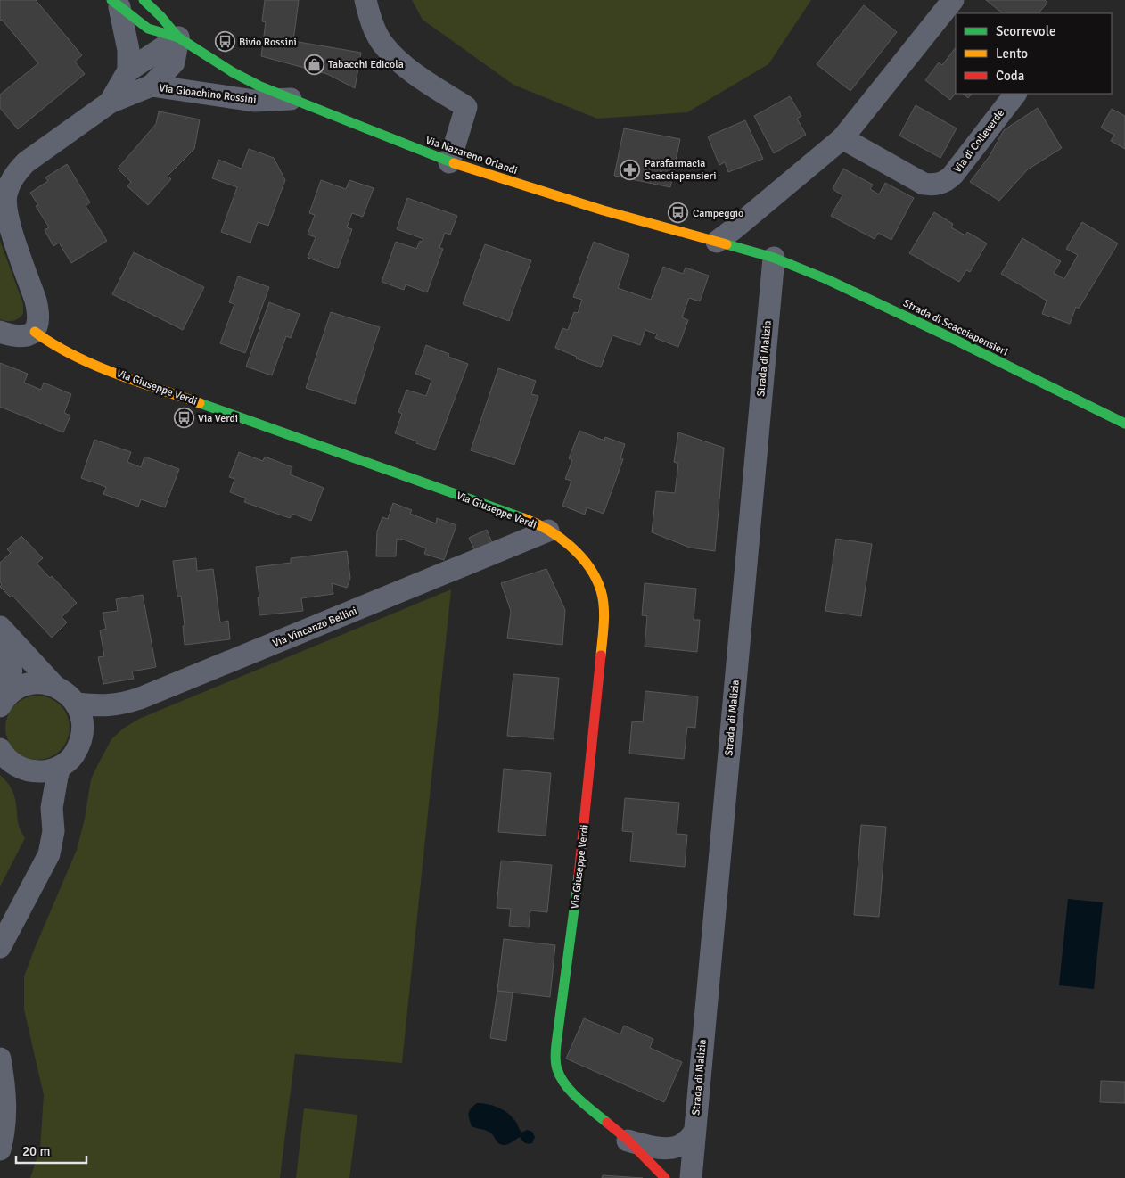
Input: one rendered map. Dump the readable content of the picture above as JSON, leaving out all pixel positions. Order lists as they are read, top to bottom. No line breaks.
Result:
{"streets":{"street":["Via Gioachino Rossini","Via di Colleverde","Via Nazareno Orlandi","Strada di Scacciapensieri","Strada di Malizia","Via Giuseppe Verdi","Via Vincenzo Bellini"]},"crossings":[["Via Gioachino Rossini","Via Nazareno Orlandi"],["Via Gioachino Rossini","Via Giuseppe Verdi"],["Via Nazareno Orlandi","Strada di Scacciapensieri"],["Via Nazareno Orlandi","Strada di Malizia"],["Strada di Scacciapensieri","Strada di Malizia"],["Strada di Malizia","Via Giuseppe Verdi"],["Via Giuseppe Verdi","Via Vincenzo Bellini"]],"places":{"bus stop":["Bivio Rossini","Campeggio","Via Verdi"],"shop":["Tabacchi Edicola"],"pharmacy":["Parafarmacia Scacciapensieri"]},"legend":["Scorrevole","Lento","Coda"],"scale_bar":"20 m"}
